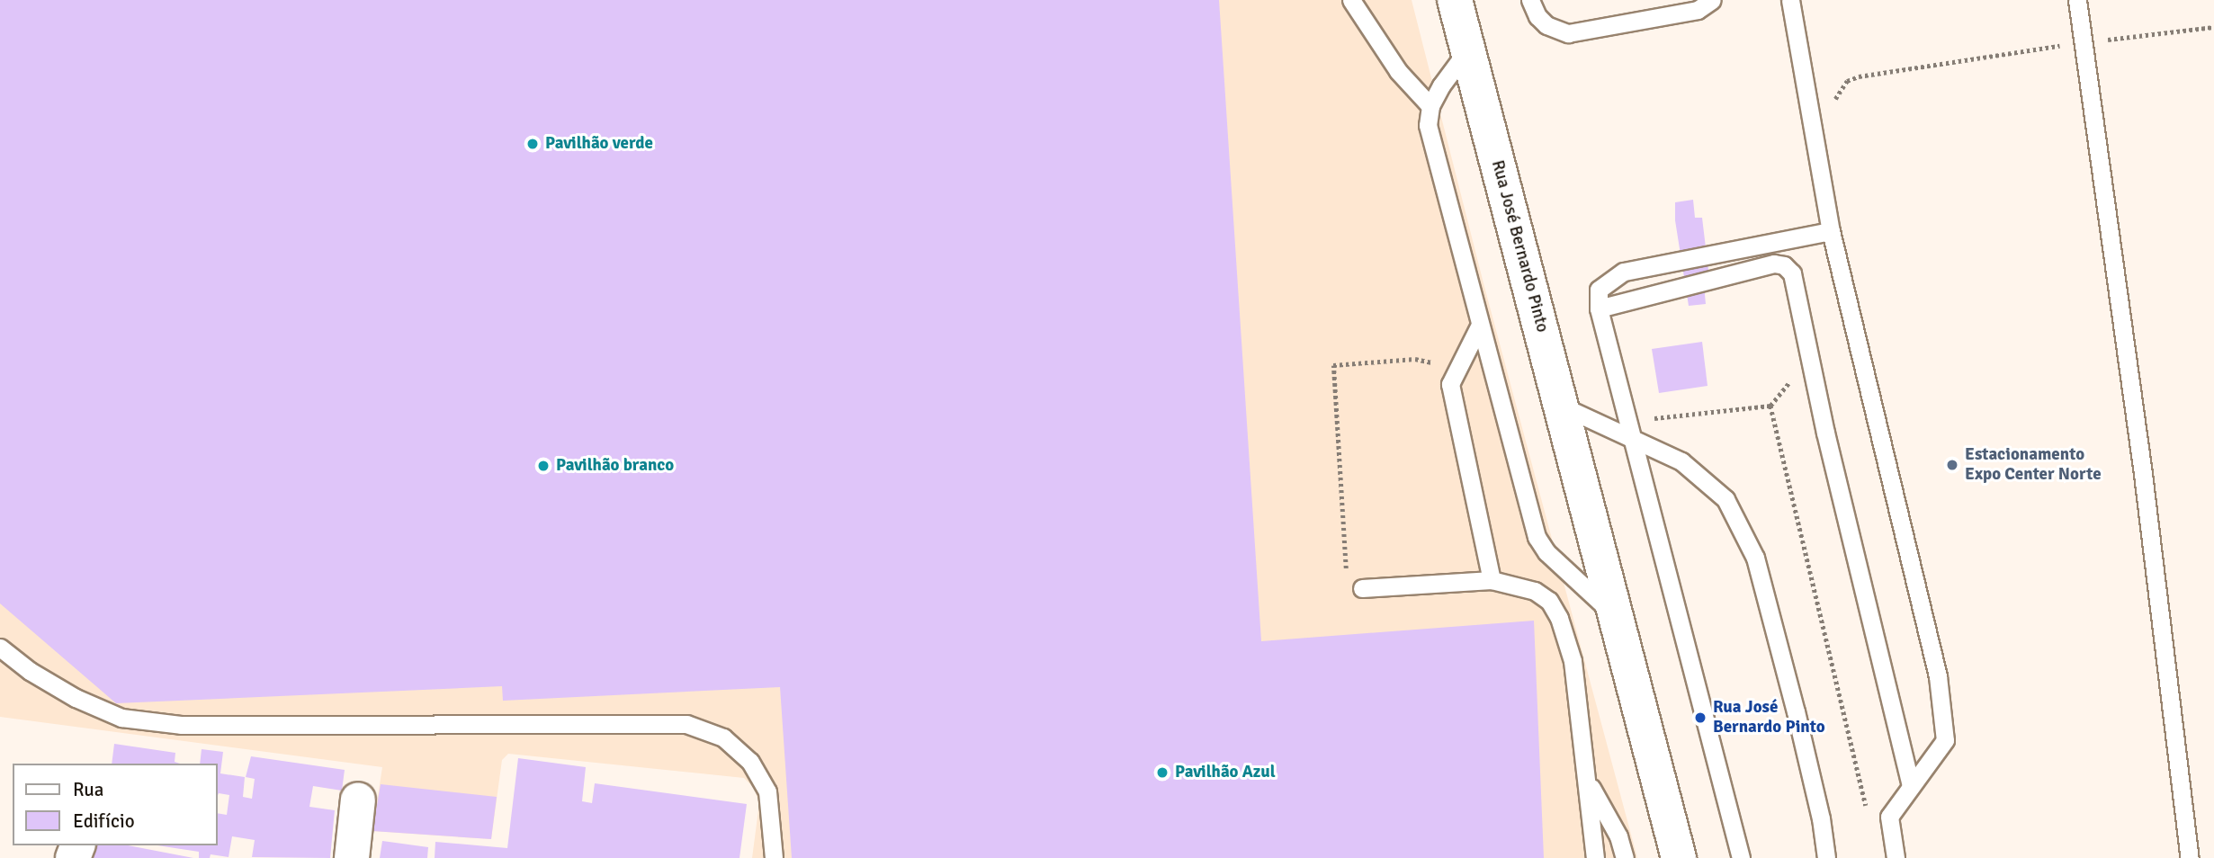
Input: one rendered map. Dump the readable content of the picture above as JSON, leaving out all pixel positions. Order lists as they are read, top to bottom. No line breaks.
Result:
{"streets":{"street":["Rua José Bernardo Pinto"]},"places":["Pavilhão verde","Estacionamento Expo Center Norte","Pavilhão branco","Rua José Bernardo Pinto","Pavilhão Azul"],"legend":["Rua","Edifício"]}
